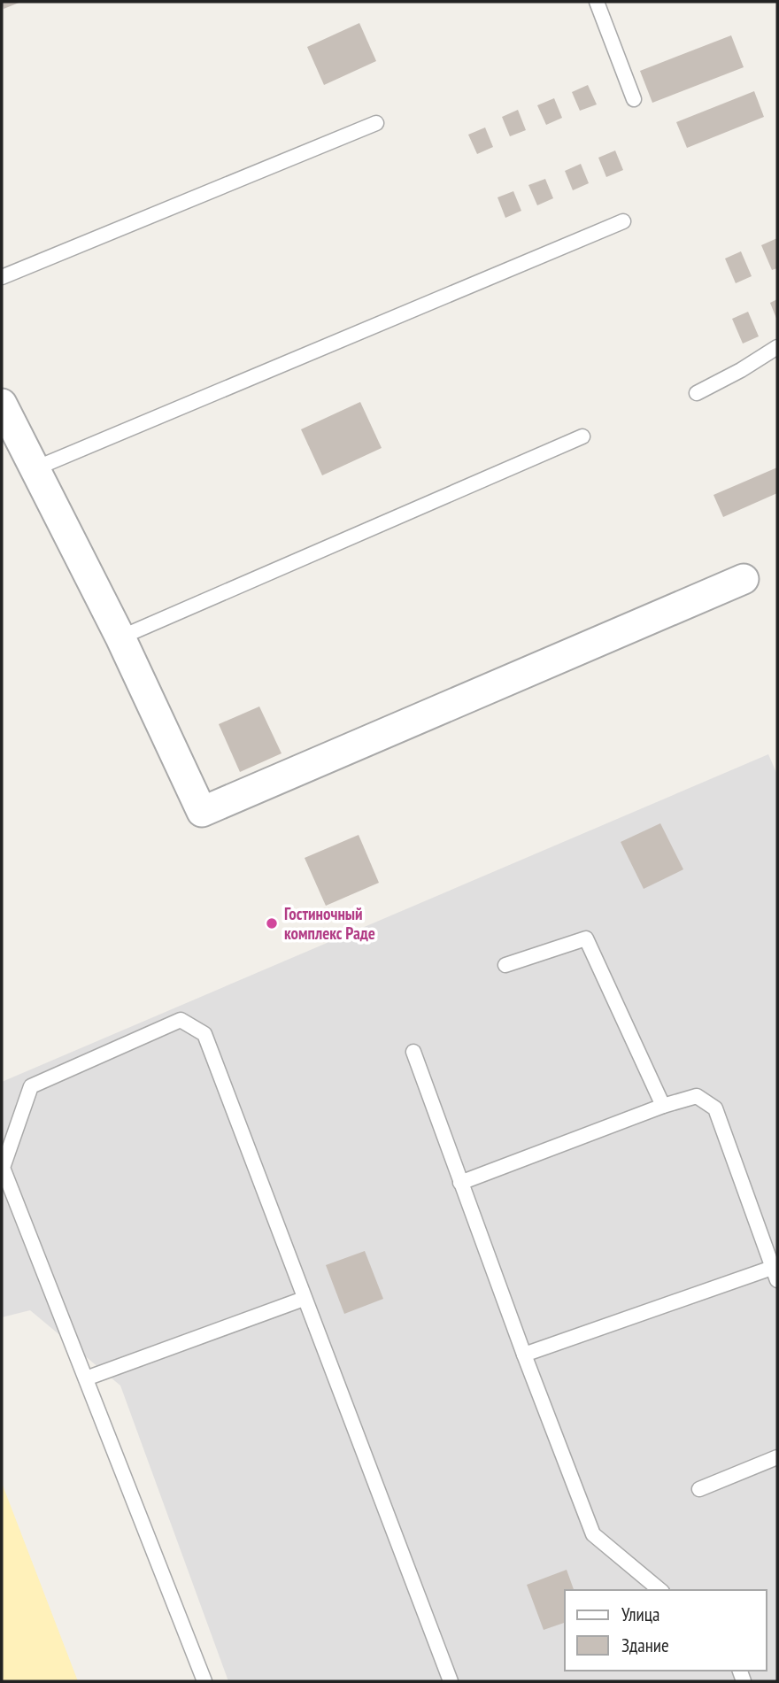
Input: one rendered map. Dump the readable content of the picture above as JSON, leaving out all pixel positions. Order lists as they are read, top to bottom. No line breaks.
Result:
{"places":["Гостиночный комплекс Раде"],"legend":["Улица","Здание"]}
